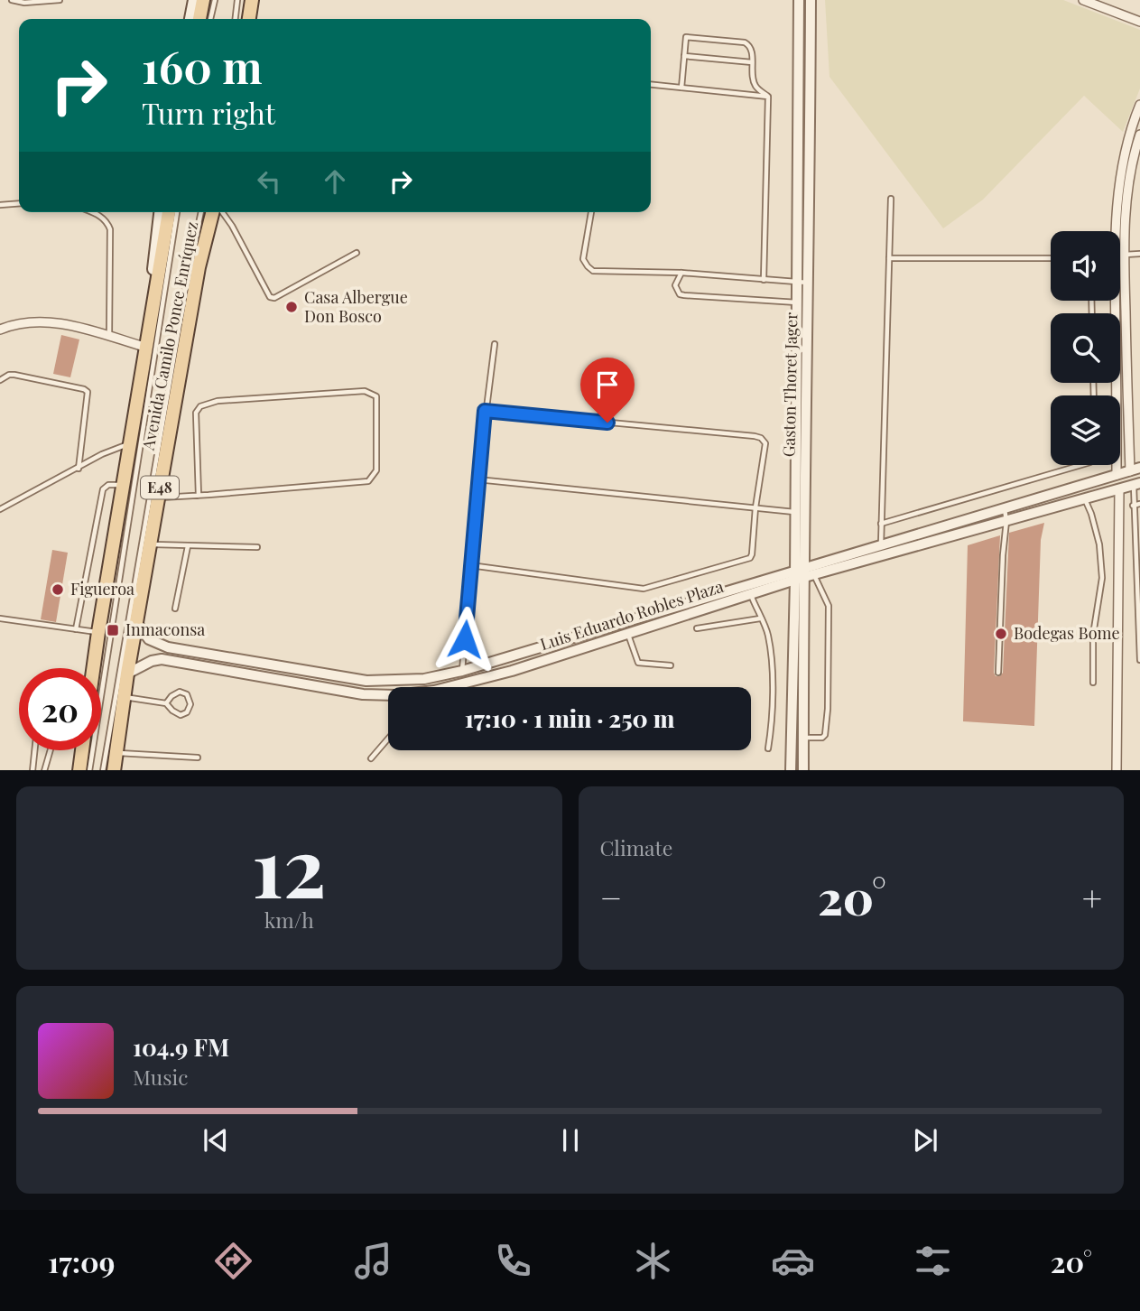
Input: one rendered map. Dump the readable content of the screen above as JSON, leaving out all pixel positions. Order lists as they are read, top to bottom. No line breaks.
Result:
{"streets":{"main road":["Avenida Camilo Ponce Enríquez","E48"],"street":["Gaston Thoret Jager","Luis Eduardo Robles Plaza"]},"crossings":[["Avenida Camilo Ponce Enríquez","Luis Eduardo Robles Plaza"],["Gaston Thoret Jager","Luis Eduardo Robles Plaza"]],"places":{"other":["Casa Albergue Don Bosco","Figueroa","Bodegas Bome"],"transit":["Inmaconsa"]},"page":{"turn":["160 m","Turn right"],"limit":"20","trip":"17:10 · 1 min · 250 m","tile":[["12","km/h"],"Climate"],"heat":["−","20°","+"],"song":["104.9 FM","Music"],"tabs":["17:09","20°"]}}
